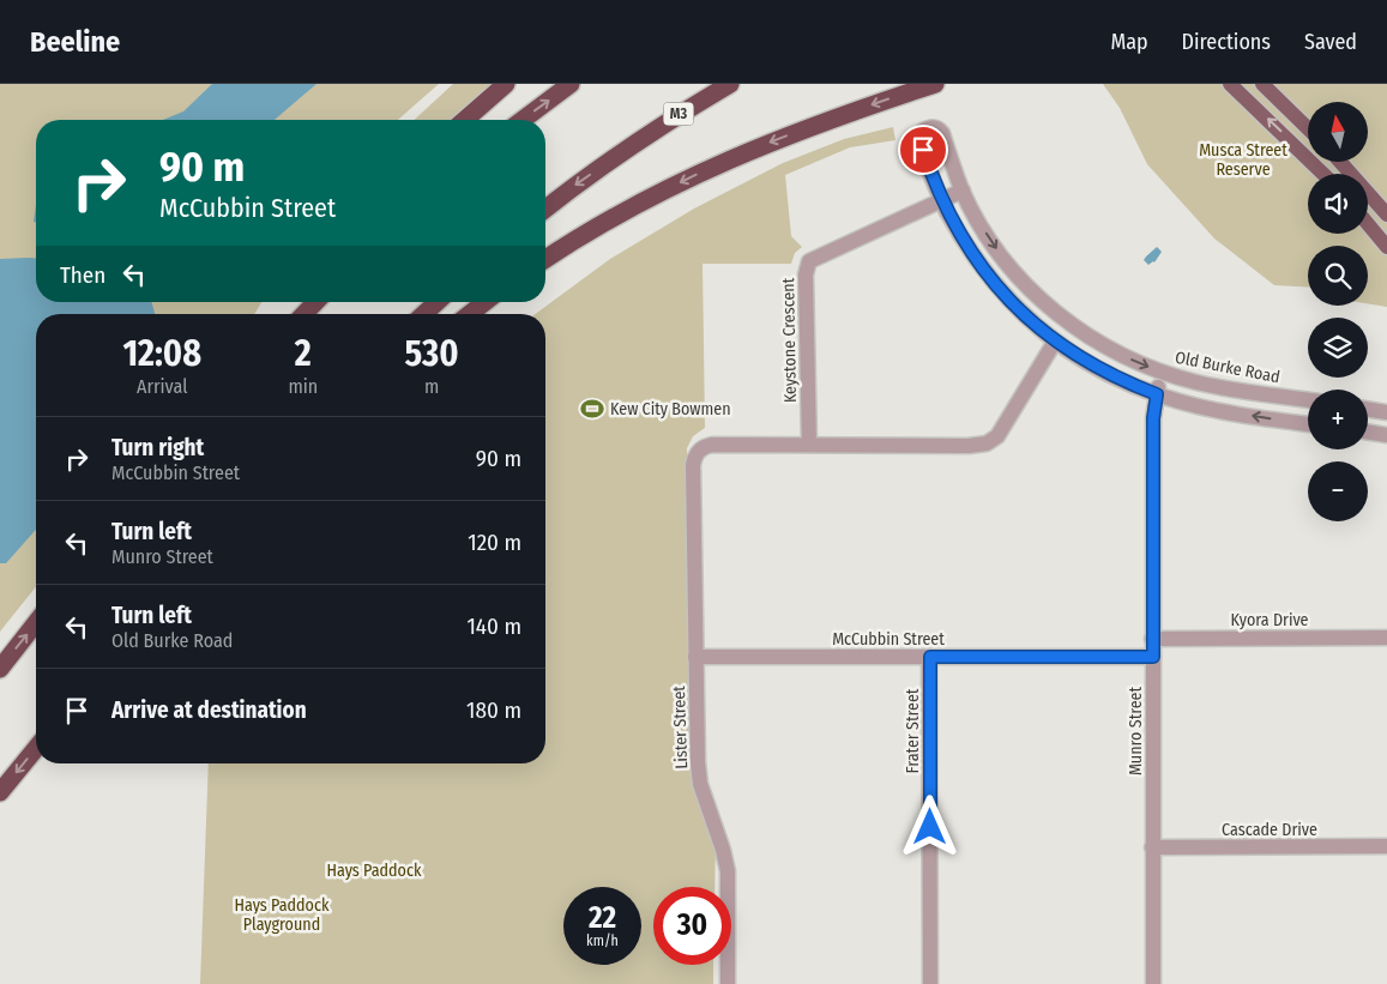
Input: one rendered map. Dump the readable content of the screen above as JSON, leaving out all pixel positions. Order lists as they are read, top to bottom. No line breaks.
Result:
{"streets":{"highway":["M3"],"street":["Keystone Crescent","Old Burke Road","Kyora Drive","McCubbin Street","Lister Street","Frater Street","Munro Street","Cascade Drive"]},"crossings":[["Keystone Crescent","Old Burke Road"],["Keystone Crescent","Lister Street"],["Old Burke Road","Munro Street"],["Kyora Drive","Munro Street"],["McCubbin Street","Lister Street"],["McCubbin Street","Frater Street"],["McCubbin Street","Munro Street"],["Munro Street","Cascade Drive"]],"parks":["Musca Street Reserve","Hays Paddock","Hays Paddock Playground"],"places":{"sports":["Kew City Bowmen"]},"north":"top","page":{"header":"Beeline","nav":["Map","Directions","Saved"],"map_buttons":["+","−"],"turn":["90 m","McCubbin Street"],"then":"Then","eta":["12:08","Arrival","2","min","530","m"],"list":[{"name":"Turn right","note":"McCubbin Street","value":"90 m"},{"name":"Turn left","note":"Munro Street","value":"120 m"},{"name":"Turn left","note":"Old Burke Road","value":"140 m"},{"name":"Arrive at destination","value":"180 m"}],"speed":"22 km/h","limit":"30"}}
